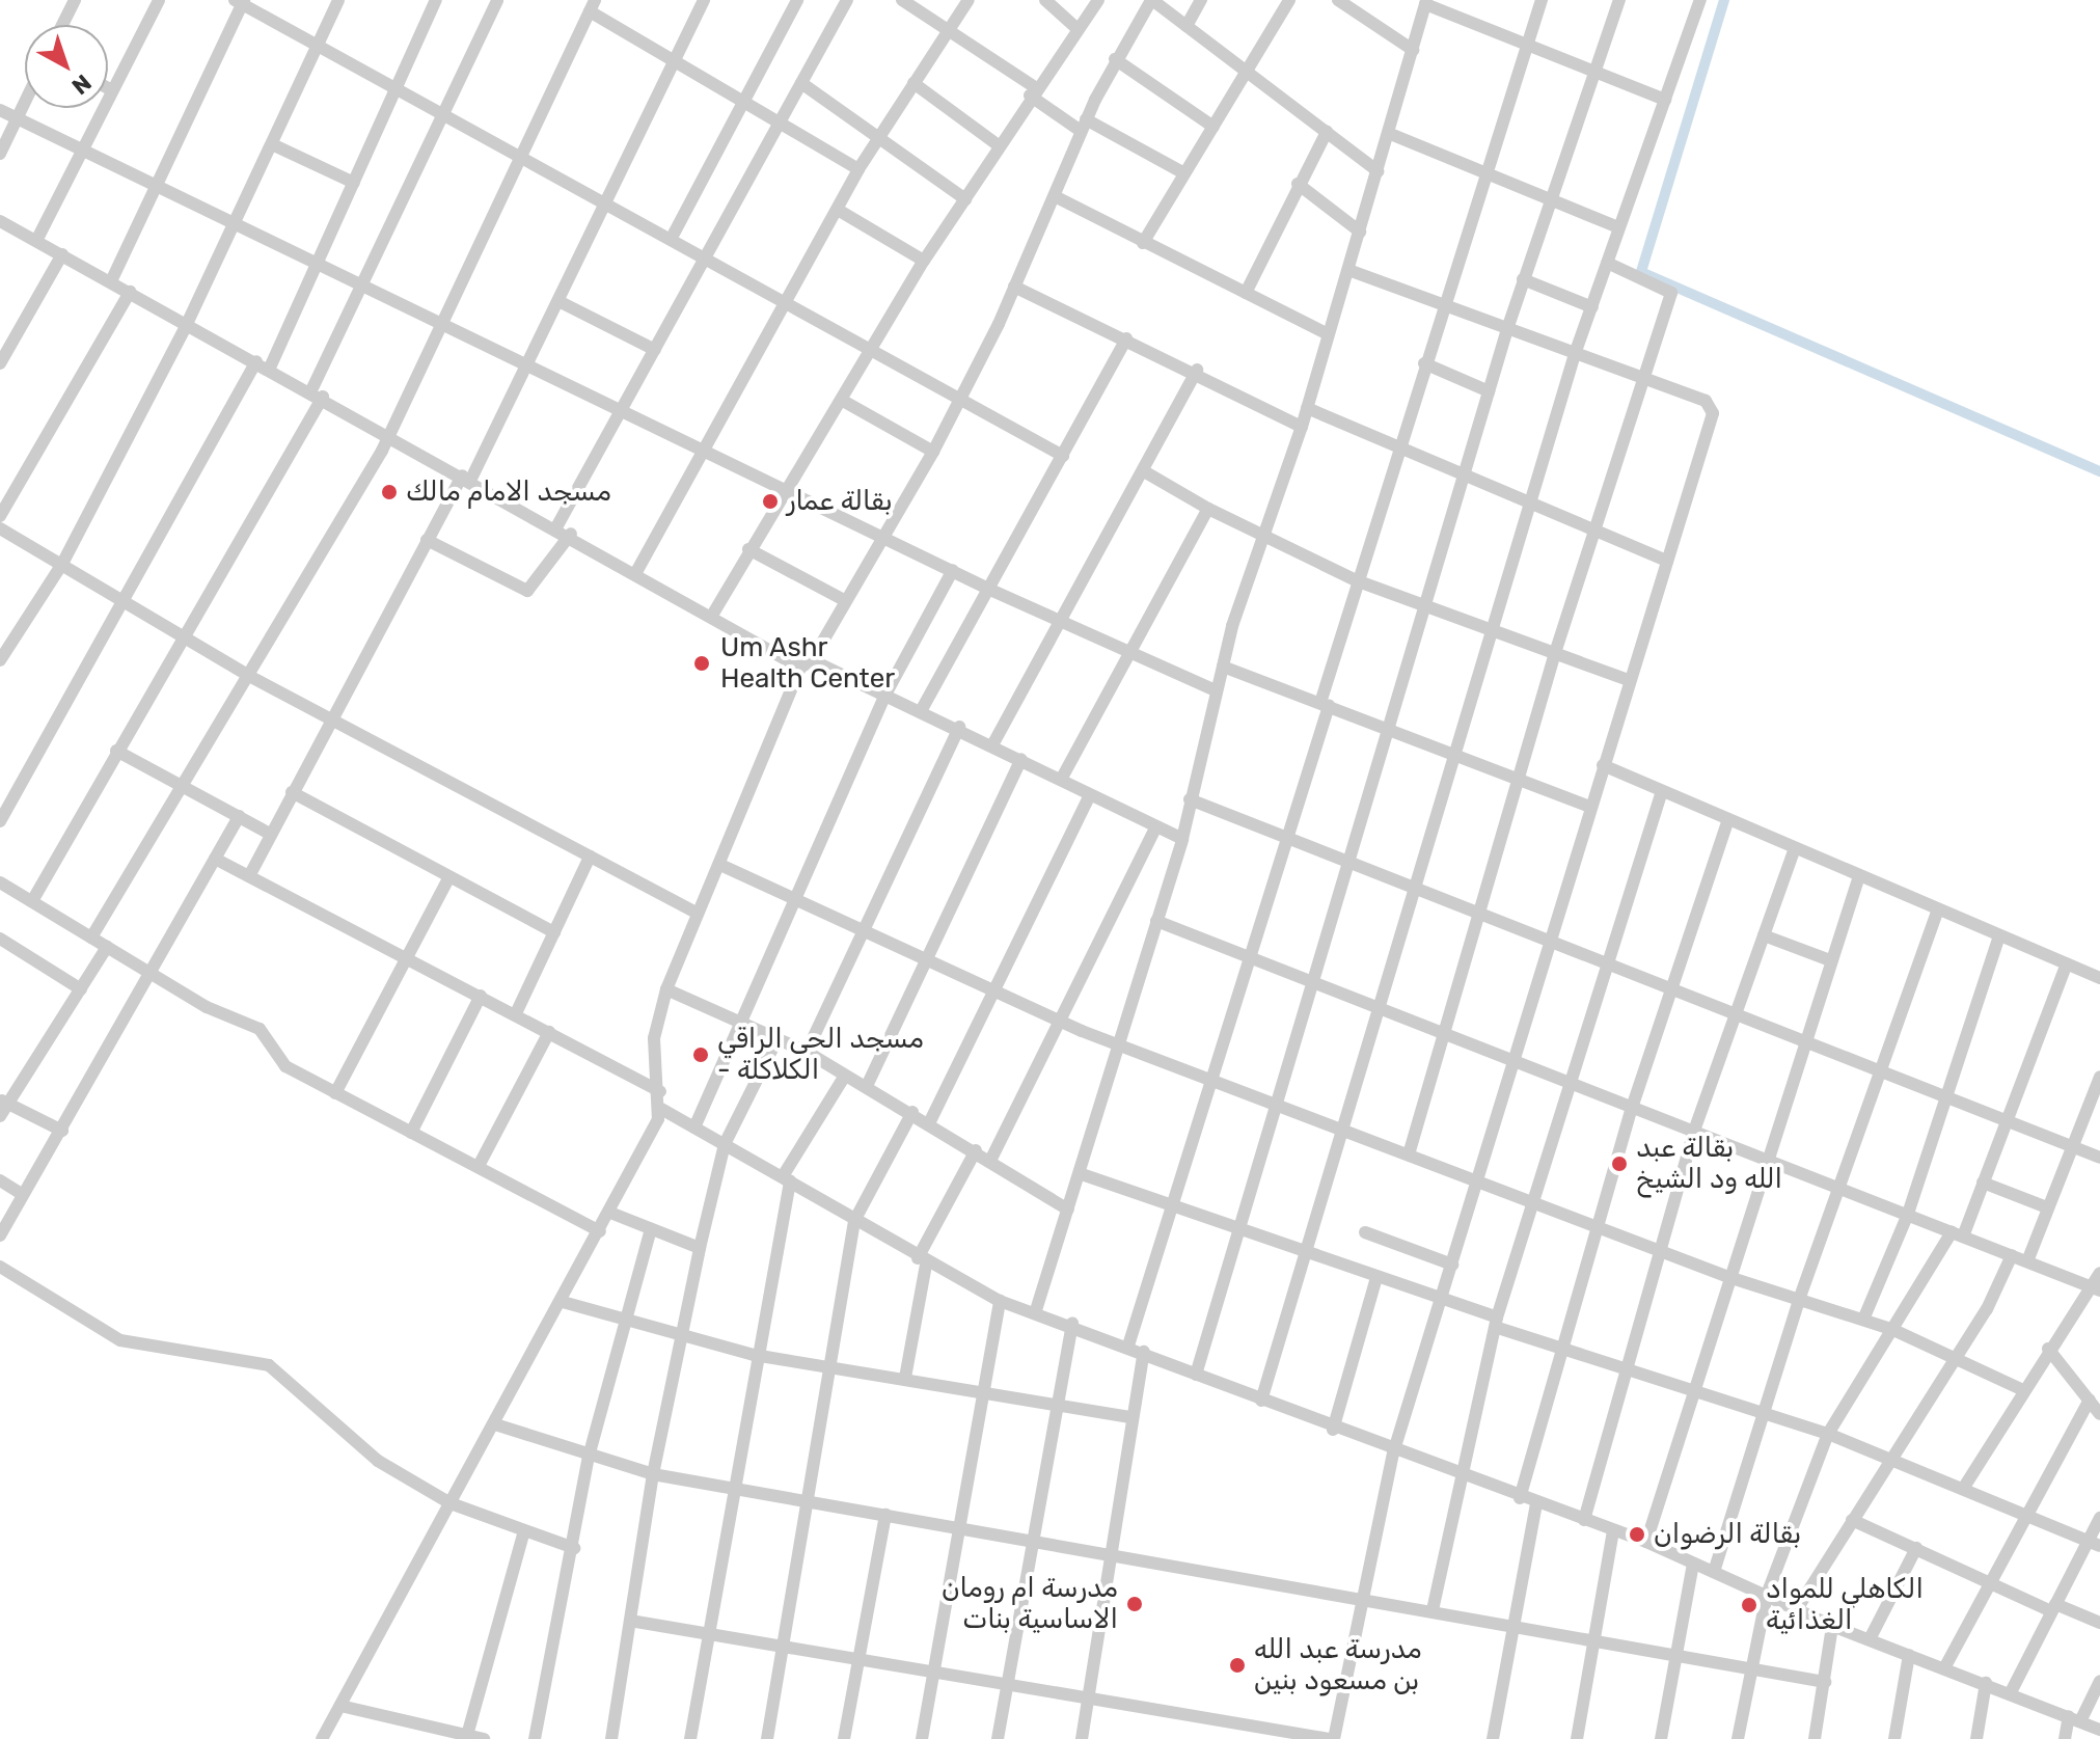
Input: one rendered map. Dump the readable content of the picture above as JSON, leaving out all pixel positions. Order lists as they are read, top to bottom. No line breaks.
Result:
{"places":["مسجد الامام مالك","بقالة عمار","Um Ashr Health Center","مسجد الحي الراقي - الكلاكلة","بقالة عبد الله ود الشيخ","بقالة الرضوان","مدرسة ام رومان الاساسية بنات","الكاهلي للمواد الغذائية","مدرسة عبد الله بن مسعود بنين"],"north":"bottom right"}
